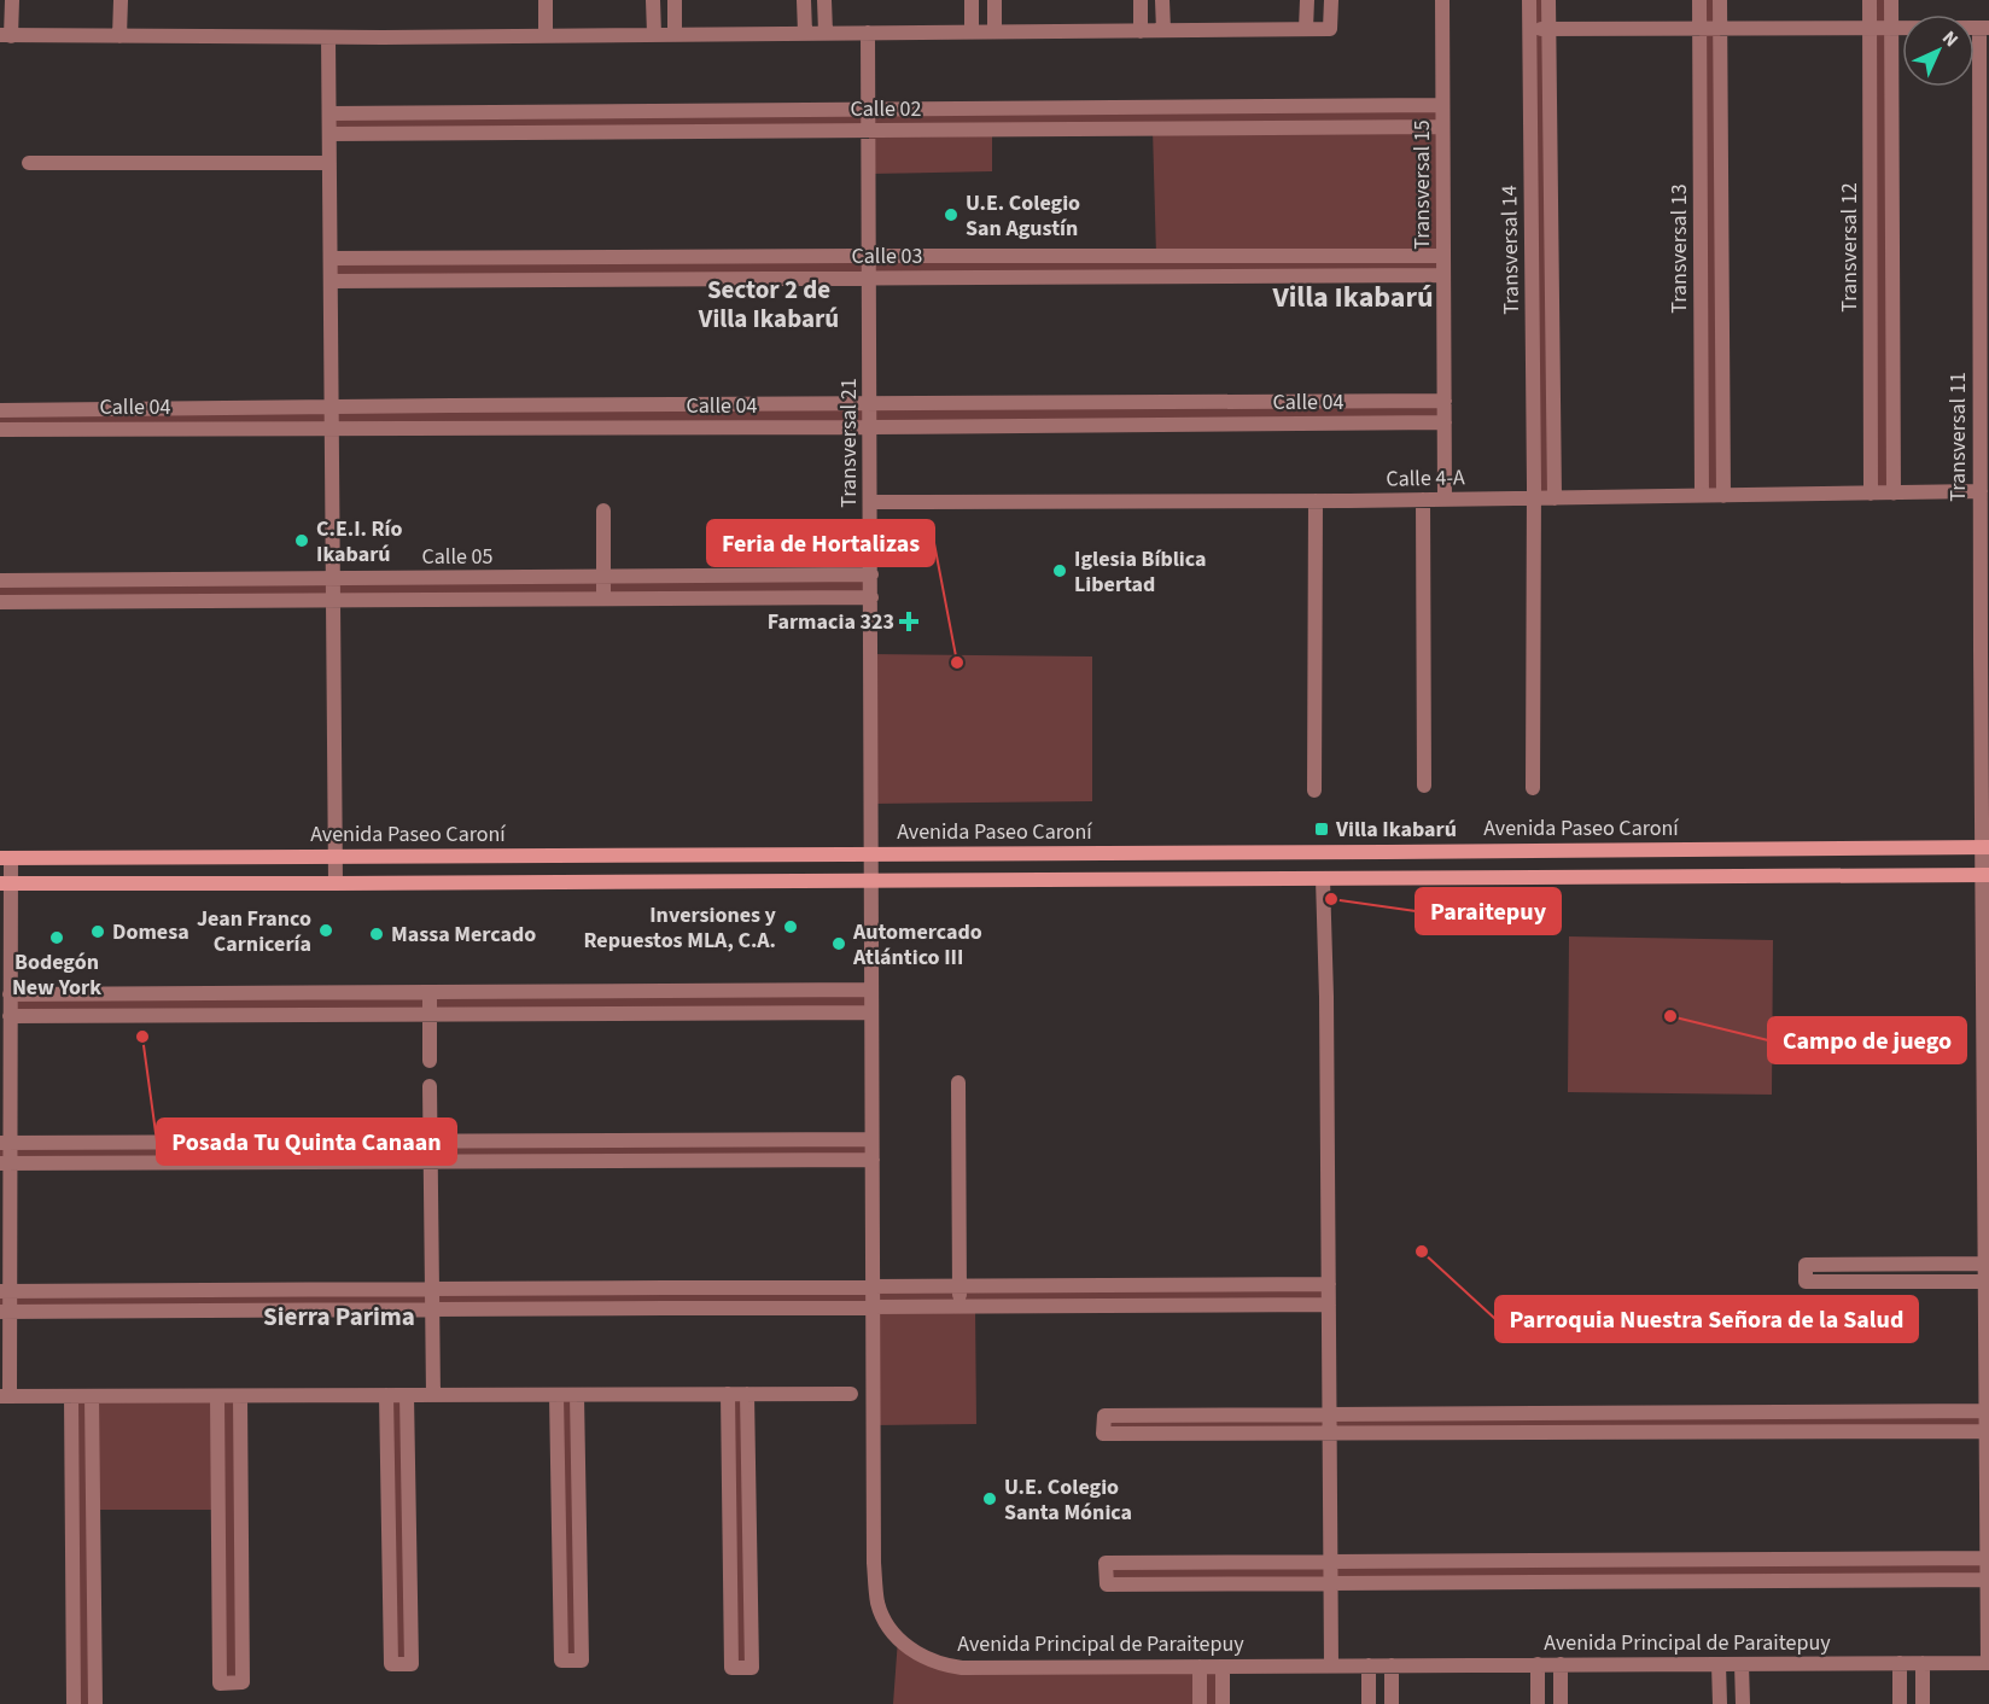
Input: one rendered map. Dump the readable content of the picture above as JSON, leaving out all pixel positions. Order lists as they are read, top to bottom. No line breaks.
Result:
{"streets":{"street":["Calle 02","Transversal 15","Transversal 12","Transversal 13","Transversal 14","Calle 03","Calle 04","Transversal 11","Transversal 21","Calle 4-A","Calle 05","Avenida Paseo Caroní","Avenida Principal de Paraitepuy"]},"crossings":[["Calle 02","Transversal 15"],["Calle 02","Transversal 21"],["Transversal 15","Calle 03"],["Transversal 15","Calle 04"],["Transversal 15","Calle 4-A"],["Transversal 12","Calle 4-A"],["Transversal 13","Calle 4-A"],["Transversal 14","Calle 4-A"],["Calle 03","Transversal 21"],["Calle 04","Transversal 21"],["Transversal 11","Calle 4-A"],["Transversal 11","Avenida Paseo Caroní"],["Transversal 11","Avenida Principal de Paraitepuy"],["Transversal 21","Calle 4-A"],["Transversal 21","Calle 05"],["Transversal 21","Avenida Paseo Caroní"],["Transversal 21","Avenida Principal de Paraitepuy"]],"districts":["Sector 2 de Villa Ikabarú","Villa Ikabarú","Sierra Parima"],"places":{"other":["U.E. Colegio San Agustín","C.E.I. Río Ikabarú","Iglesia Bíblica Libertad","Feria de Hortalizas","Paraitepuy","Inversiones y Repuestos MLA, C.A.","Jean Franco Carnicería","Domesa","Massa Mercado","Bodegón New York","Automercado Atlántico III","Campo de juego","Posada Tu Quinta Canaan","Parroquia Nuestra Señora de la Salud","U.E. Colegio Santa Mónica"],"health":["Farmacia 323"],"transit":["Villa Ikabarú"]},"north":"top right"}
